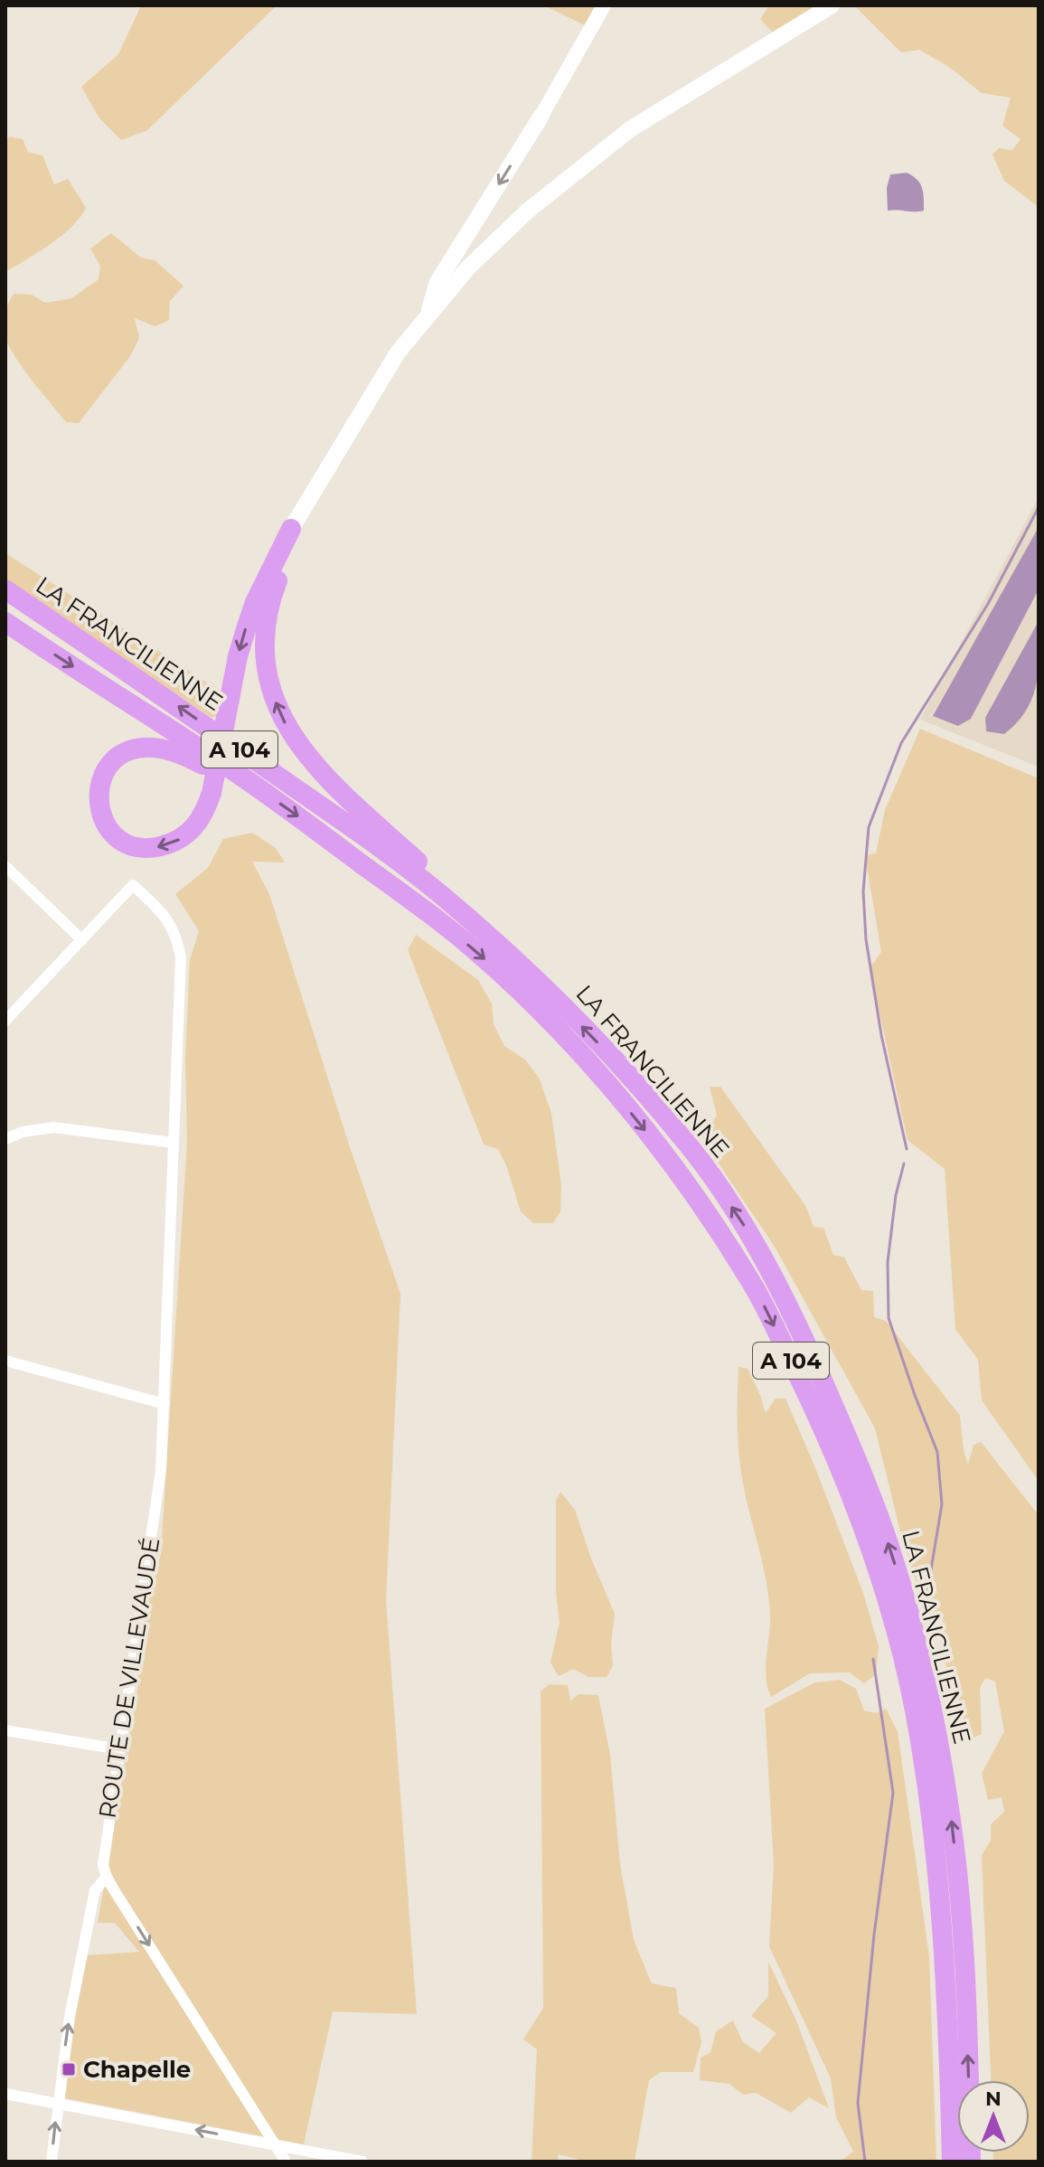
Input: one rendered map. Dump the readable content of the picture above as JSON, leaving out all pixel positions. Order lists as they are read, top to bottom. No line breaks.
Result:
{"streets":{"highway":["LA FRANCILIENNE","A 104"],"street":["ROUTE DE VILLEVAUDÉ"]},"places":{"transit":["Chapelle"]},"north":"top"}
